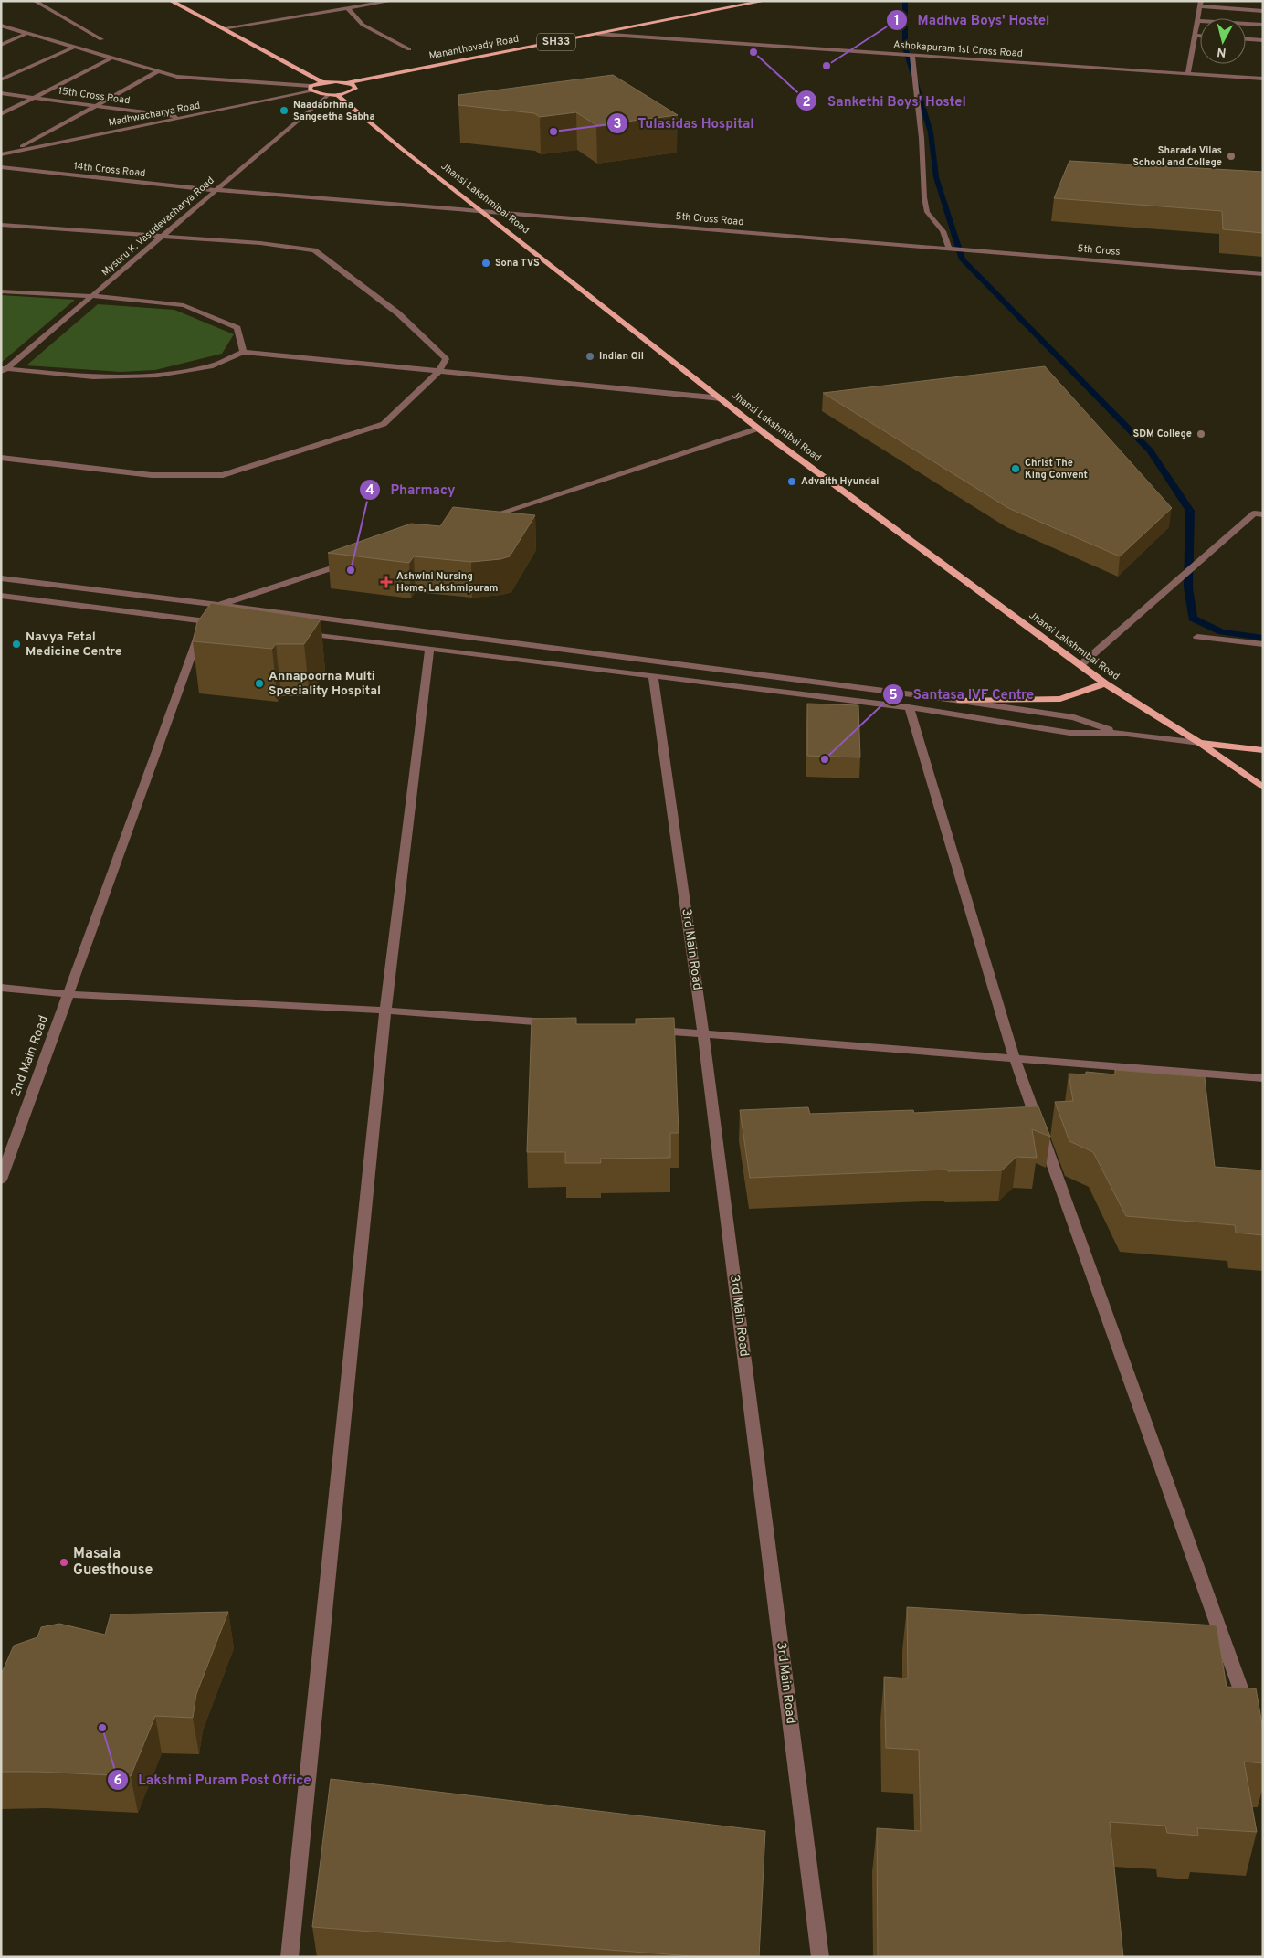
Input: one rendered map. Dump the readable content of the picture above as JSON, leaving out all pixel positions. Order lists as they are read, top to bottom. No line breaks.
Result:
{"streets":{"main road":["SH33","Mananthavady Road","Jhansi Lakshmibai Road"],"street":["Ashokapuram 1st Cross Road","15th Cross Road","Madhwacharya Road","14th Cross Road","5th Cross Road","Mysuru K. Vasudevacharya Road","5th Cross","3rd Main Road","2nd Main Road"]},"crossings":[["Mananthavady Road","Ashokapuram 1st Cross Road"],["15th Cross Road","Madhwacharya Road"],["14th Cross Road","Jhansi Lakshmibai Road"],["14th Cross Road","5th Cross Road"],["14th Cross Road","Mysuru K. Vasudevacharya Road"],["Jhansi Lakshmibai Road","5th Cross Road"],["Jhansi Lakshmibai Road","Mysuru K. Vasudevacharya Road"],["5th Cross Road","5th Cross"]],"places":{"other":["Sankethi Boys' Hostel","Madhva Boys' Hostel","Naadabrhma Sangeetha Sabha","Tulasidas Hospital","Sharada Vilas School and College","Sona TVS","Indian Oil","SDM College","Christ The King Convent","Advaith Hyundai","Pharmacy","Navya Fetal Medicine Centre","Annapoorna Multi Speciality Hospital","Santasa IVF Centre","Masala Guesthouse","Lakshmi Puram Post Office"],"health":["Ashwini Nursing Home, Lakshmipuram"]},"north":"bottom"}
